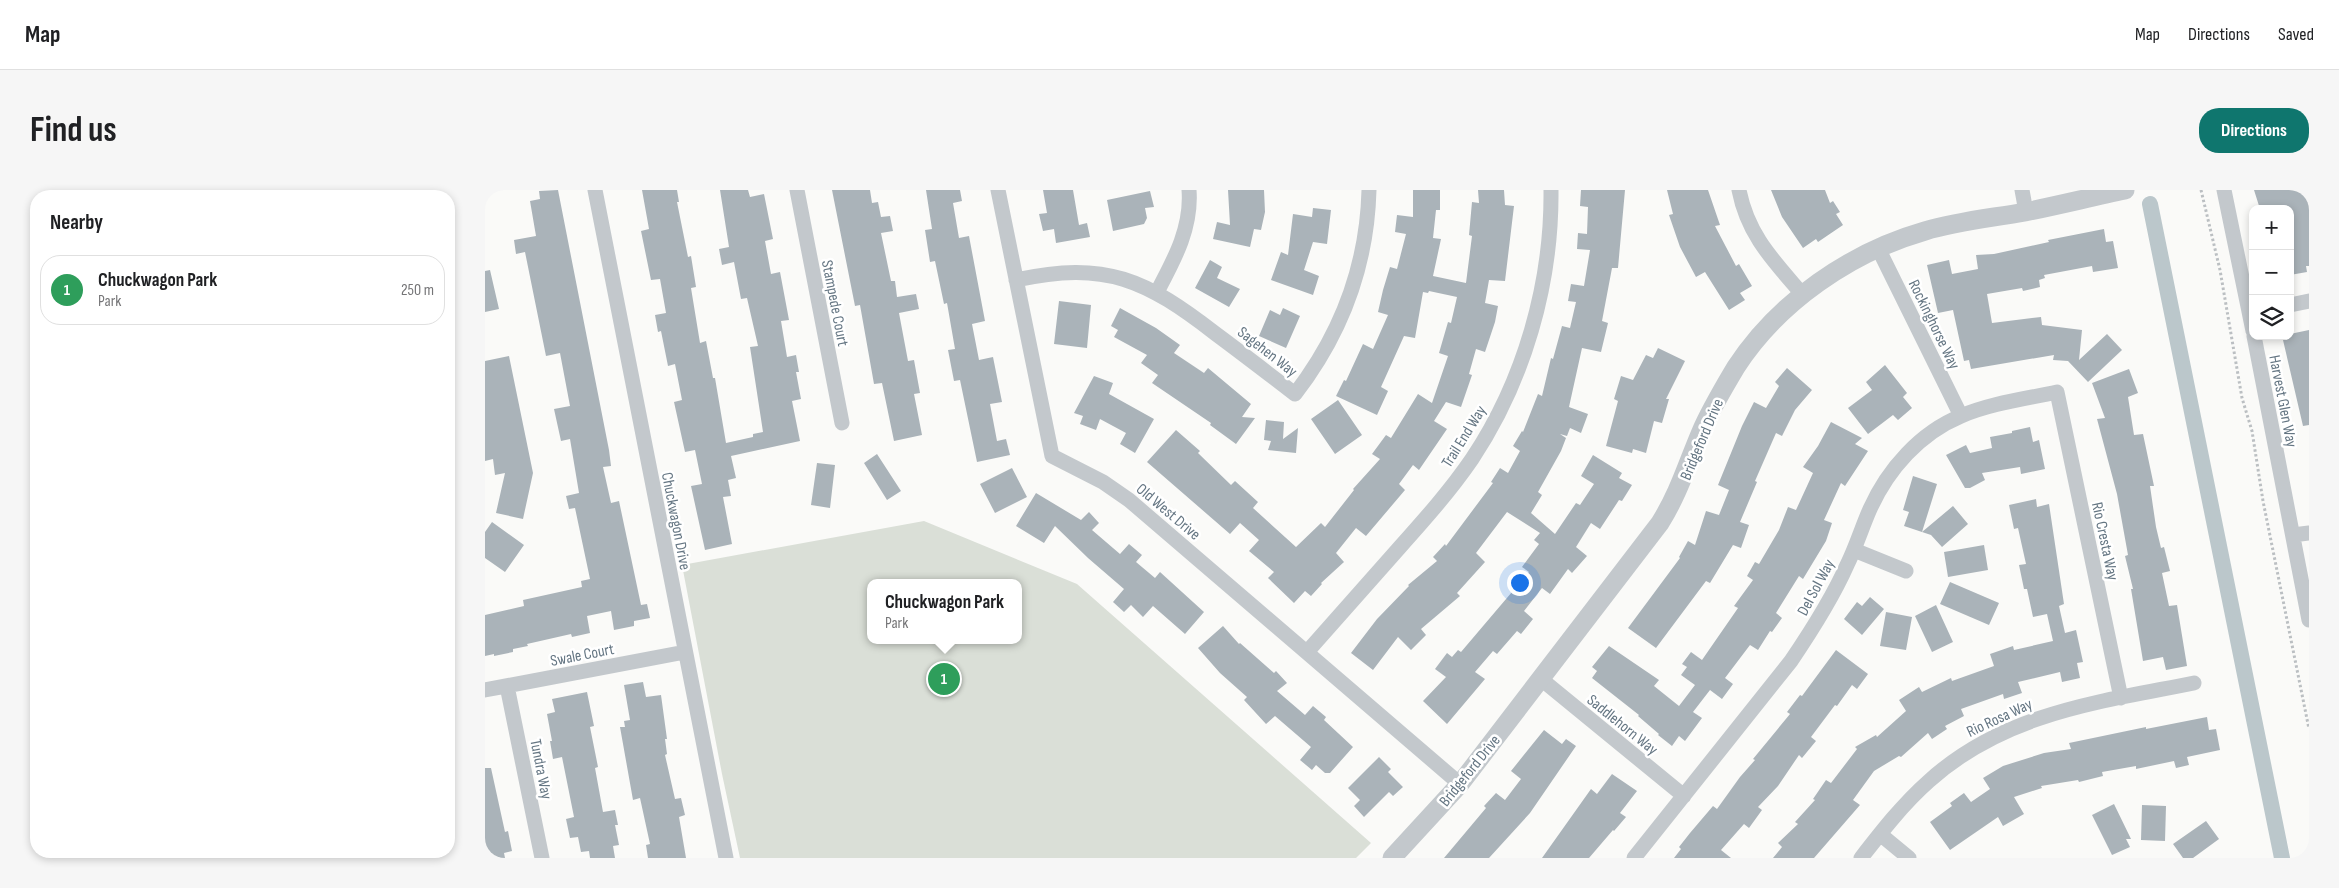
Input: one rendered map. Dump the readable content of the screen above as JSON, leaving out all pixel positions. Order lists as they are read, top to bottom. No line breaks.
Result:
{"streets":{"street":["Stampede Court","Rockinghorse Way","Sagehen Way","Harvest Glen Way","Trail End Way","Bridgeford Drive","Old West Drive","Chuckwagon Drive","Rio Cresta Way","Del Sol Way","Swale Court","Rio Rosa Way","Saddlehorn Way","Tundra Way"]},"crossings":[["Rockinghorse Way","Bridgeford Drive"],["Rockinghorse Way","Del Sol Way"],["Sagehen Way","Old West Drive"],["Trail End Way","Old West Drive"],["Bridgeford Drive","Old West Drive"],["Bridgeford Drive","Saddlehorn Way"],["Chuckwagon Drive","Swale Court"],["Rio Cresta Way","Del Sol Way"],["Rio Cresta Way","Rio Rosa Way"],["Del Sol Way","Saddlehorn Way"],["Swale Court","Tundra Way"]],"page":{"header":"Map","nav":["Map","Directions","Saved"],"buttons":"Directions","title":"Find us","heading":"Nearby","map_buttons":["+","−"],"list":[{"mark":"1","name":"Chuckwagon Park","note":"Park","value":"250 m"}],"popup":["Chuckwagon Park","Park"],"pins":"1"}}
